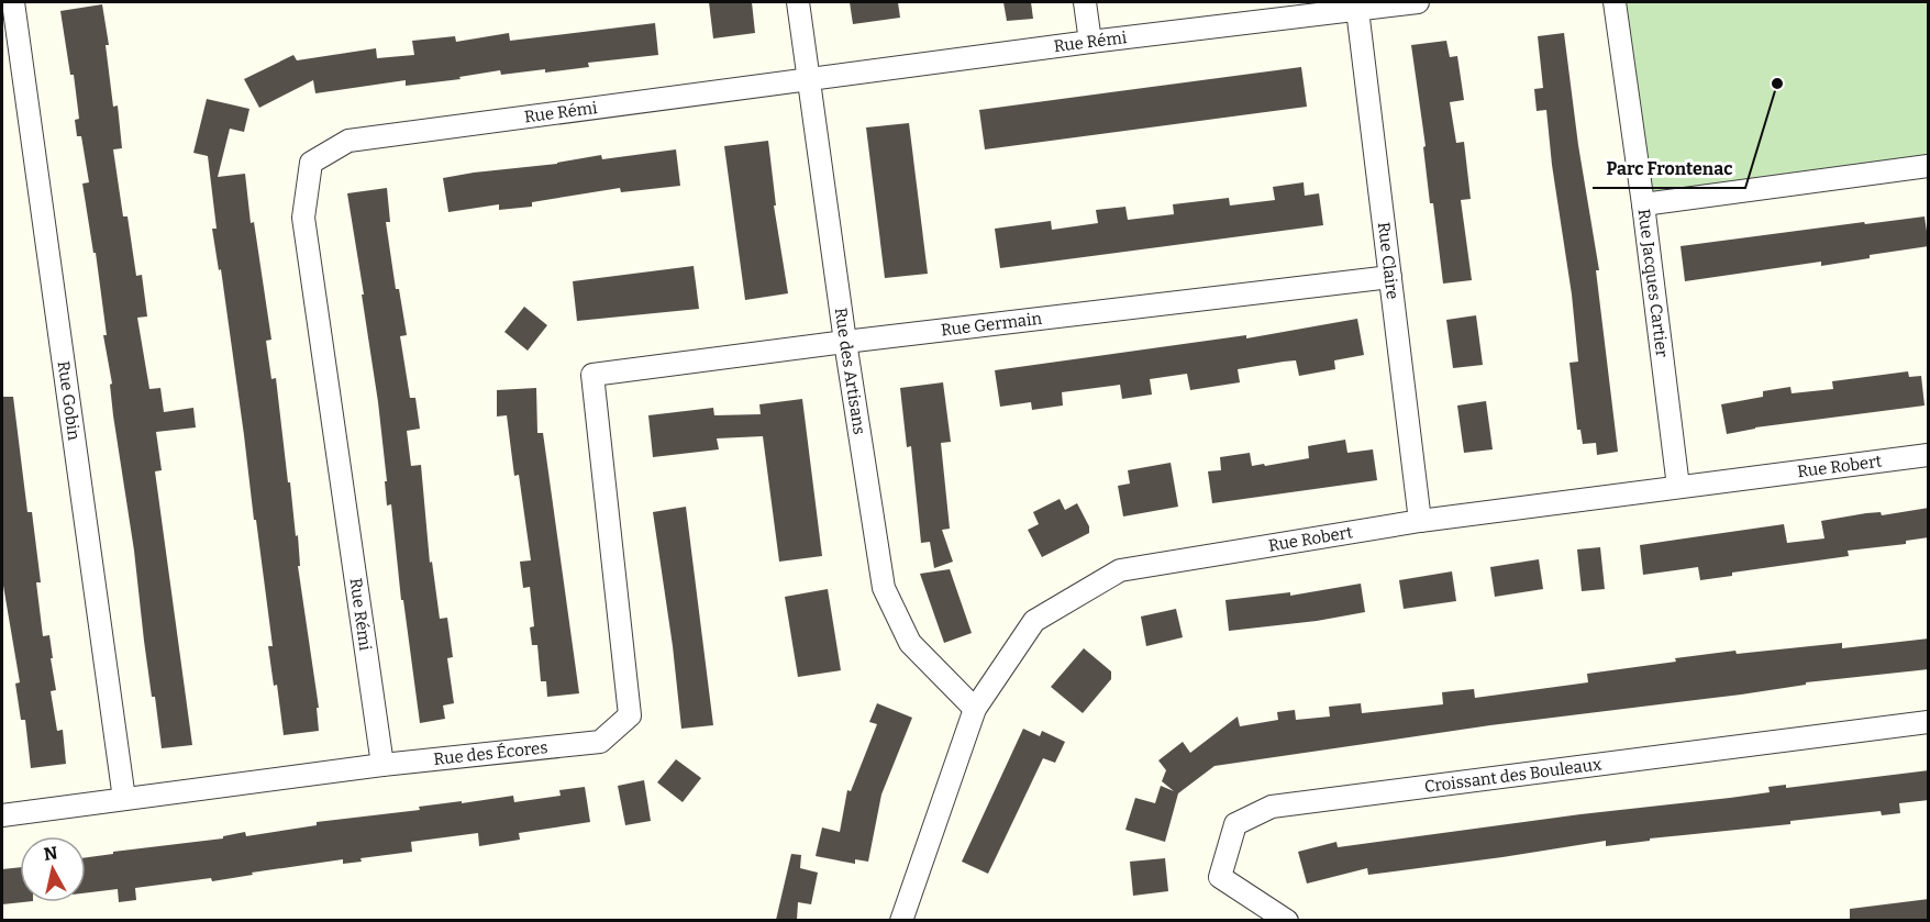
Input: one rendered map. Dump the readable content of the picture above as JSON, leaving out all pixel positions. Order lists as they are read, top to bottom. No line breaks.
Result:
{"streets":{"street":["Rue Rémi","Rue Claire","Rue Jacques Cartier","Rue Germain","Rue des Artisans","Rue Gobin","Rue Robert","Rue des Écores","Croissant des Bouleaux"]},"crossings":[["Rue Rémi","Rue Claire"],["Rue Rémi","Rue des Artisans"],["Rue Rémi","Rue des Écores"],["Rue Claire","Rue Germain"],["Rue Claire","Rue Robert"],["Rue Jacques Cartier","Rue Robert"],["Rue Germain","Rue des Artisans"],["Rue Germain","Rue des Écores"],["Rue des Artisans","Rue Robert"],["Rue Gobin","Rue des Écores"]],"places":["Parc Frontenac"],"north":"top"}
